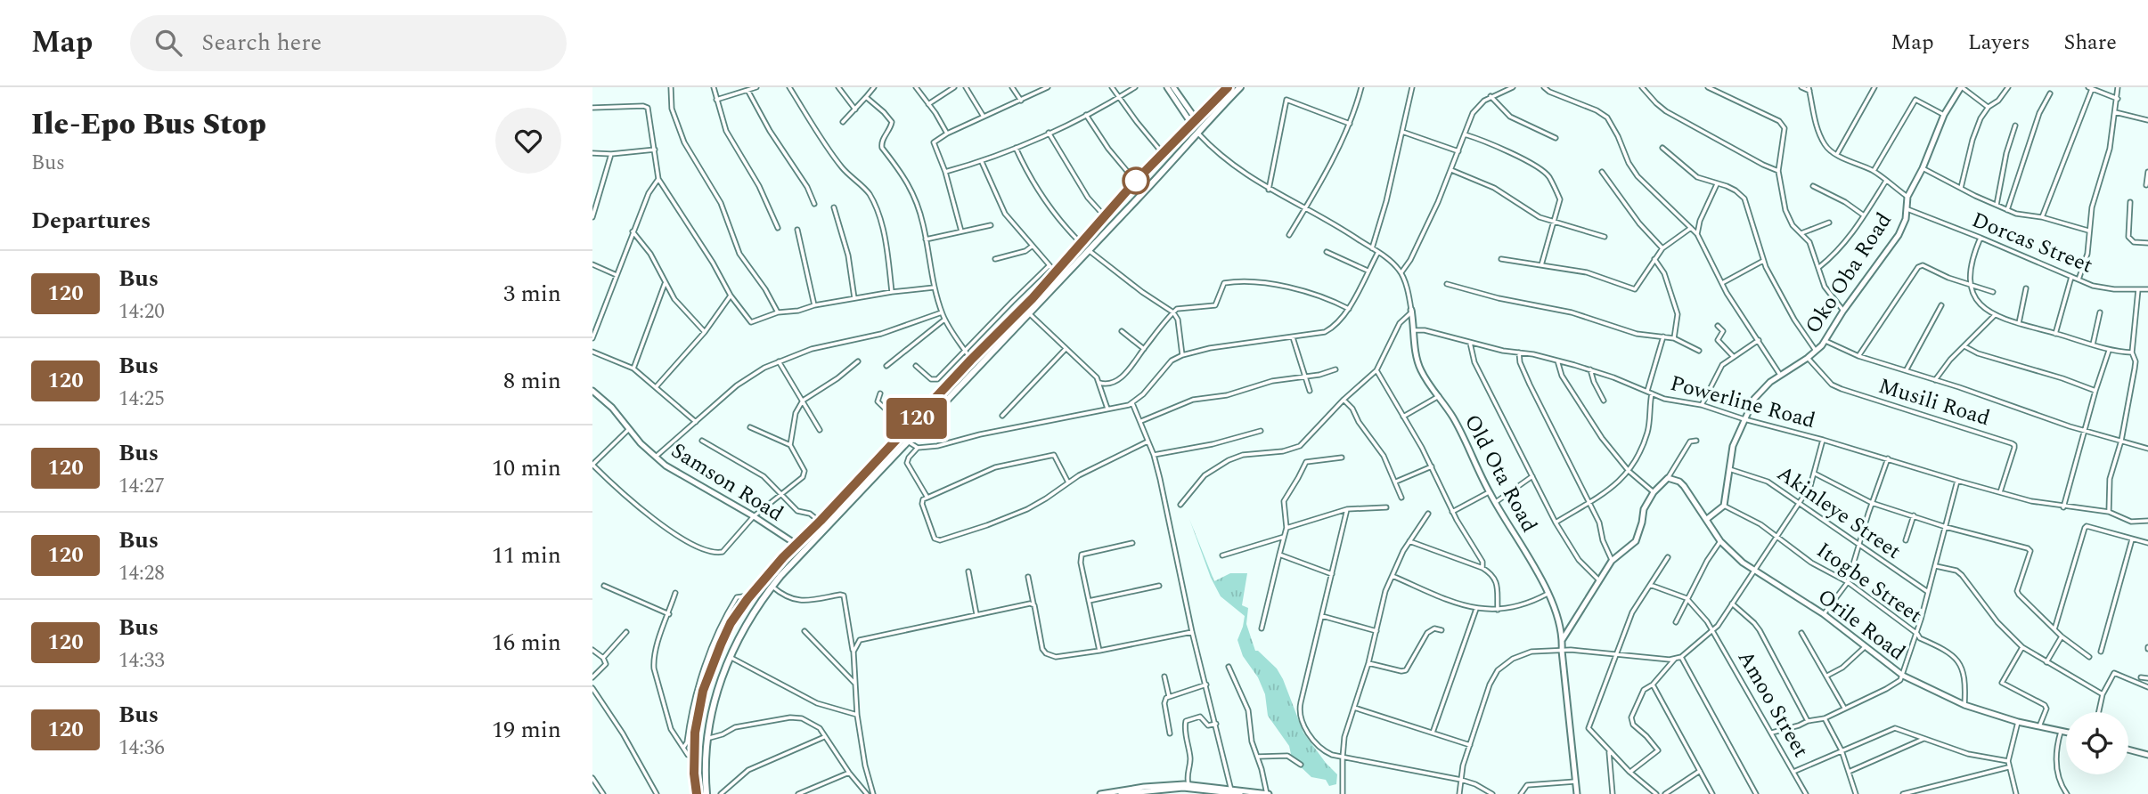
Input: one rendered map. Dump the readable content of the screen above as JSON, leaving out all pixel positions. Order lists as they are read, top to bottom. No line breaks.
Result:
{"streets":{"street":["Dorcas Street","Oko Oba Road","Powerline Road","Musili Road","Old Ota Road","Samson Road","Akinleye Street","Itogbe Street","Orile Road","Amoo Street"]},"crossings":[["Dorcas Street","Oko Oba Road"],["Oko Oba Road","Powerline Road"],["Oko Oba Road","Musili Road"],["Oko Oba Road","Akinleye Street"],["Oko Oba Road","Itogbe Street"],["Powerline Road","Musili Road"],["Powerline Road","Old Ota Road"],["Itogbe Street","Orile Road"]],"lines":["bus line 120"],"page":{"header":"Map","search":"Search here","nav":["Map","Layers","Share"],"heading":[["Ile-Epo Bus Stop","Bus"],"Departures"],"on_map":"120","list":[{"mark":"120","name":"Bus","note":"14:20","value":"3 min"},{"mark":"120","name":"Bus","note":"14:25","value":"8 min"},{"mark":"120","name":"Bus","note":"14:27","value":"10 min"},{"mark":"120","name":"Bus","note":"14:28","value":"11 min"},{"mark":"120","name":"Bus","note":"14:33","value":"16 min"},{"mark":"120","name":"Bus","note":"14:36","value":"19 min"}]}}
